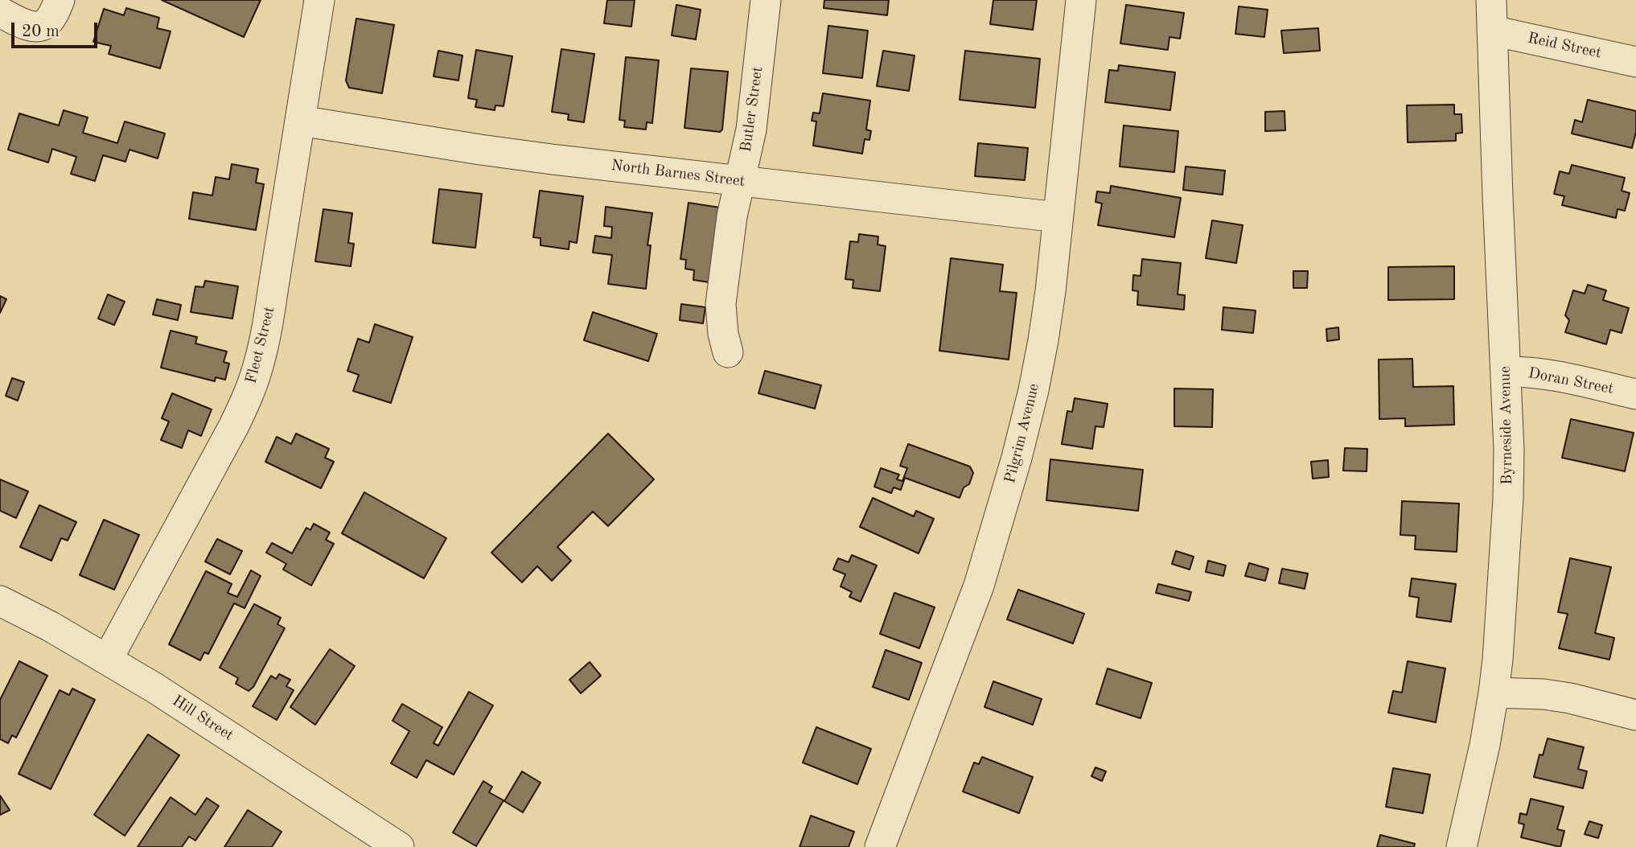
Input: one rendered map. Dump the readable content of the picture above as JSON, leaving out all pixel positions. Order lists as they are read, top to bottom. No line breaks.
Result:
{"streets":{"street":["Reid Street","Butler Street","North Barnes Street","Fleet Street","Doran Street","Byrneside Avenue","Pilgrim Avenue","Hill Street"]},"crossings":[["Reid Street","Byrneside Avenue"],["Butler Street","North Barnes Street"],["North Barnes Street","Fleet Street"],["North Barnes Street","Pilgrim Avenue"],["Fleet Street","Hill Street"],["Doran Street","Byrneside Avenue"]],"scale_bar":"20 m"}
